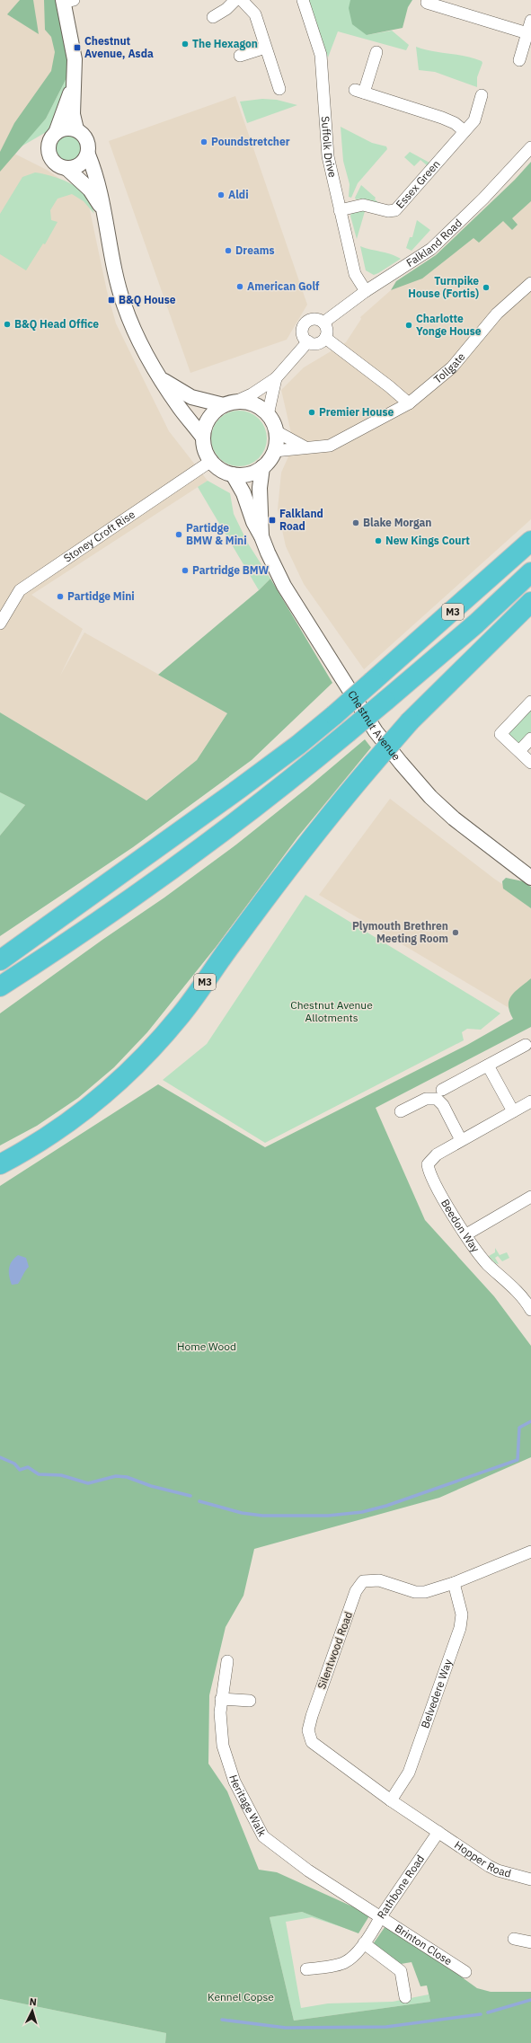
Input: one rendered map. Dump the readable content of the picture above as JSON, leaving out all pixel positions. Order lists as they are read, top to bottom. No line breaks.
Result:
{"streets":{"highway":["M3"],"street":["Suffolk Drive","Essex Green","Falkland Road","Tollgate","Stoney Croft Rise","Chestnut Avenue","Beedon Way","Silentwood Road","Belvedere Way","Heritage Walk","Hopper Road","Rathbone Road","Brinton Close"]},"crossings":[["Suffolk Drive","Essex Green"],["Suffolk Drive","Falkland Road"],["Tollgate","Stoney Croft Rise"],["Tollgate","Chestnut Avenue"],["Stoney Croft Rise","Chestnut Avenue"],["Silentwood Road","Belvedere Way"],["Silentwood Road","Hopper Road"],["Silentwood Road","Rathbone Road"],["Heritage Walk","Rathbone Road"],["Heritage Walk","Brinton Close"],["Hopper Road","Rathbone Road"],["Rathbone Road","Brinton Close"]],"parks":["Chestnut Avenue Allotments","Home Wood","Kennel Copse"],"places":{"other":["The Hexagon","Poundstretcher","Aldi","Dreams","American Golf","Turnpike House (Fortis)","B&Q Head Office","Charlotte Yonge House","Premier House","Blake Morgan","Partidge BMW & Mini","New Kings Court","Partridge BMW","Partidge Mini","Plymouth Brethren Meeting Room"],"transit":["Chestnut Avenue, Asda","B&Q House","Falkland Road"]},"north":"top"}
